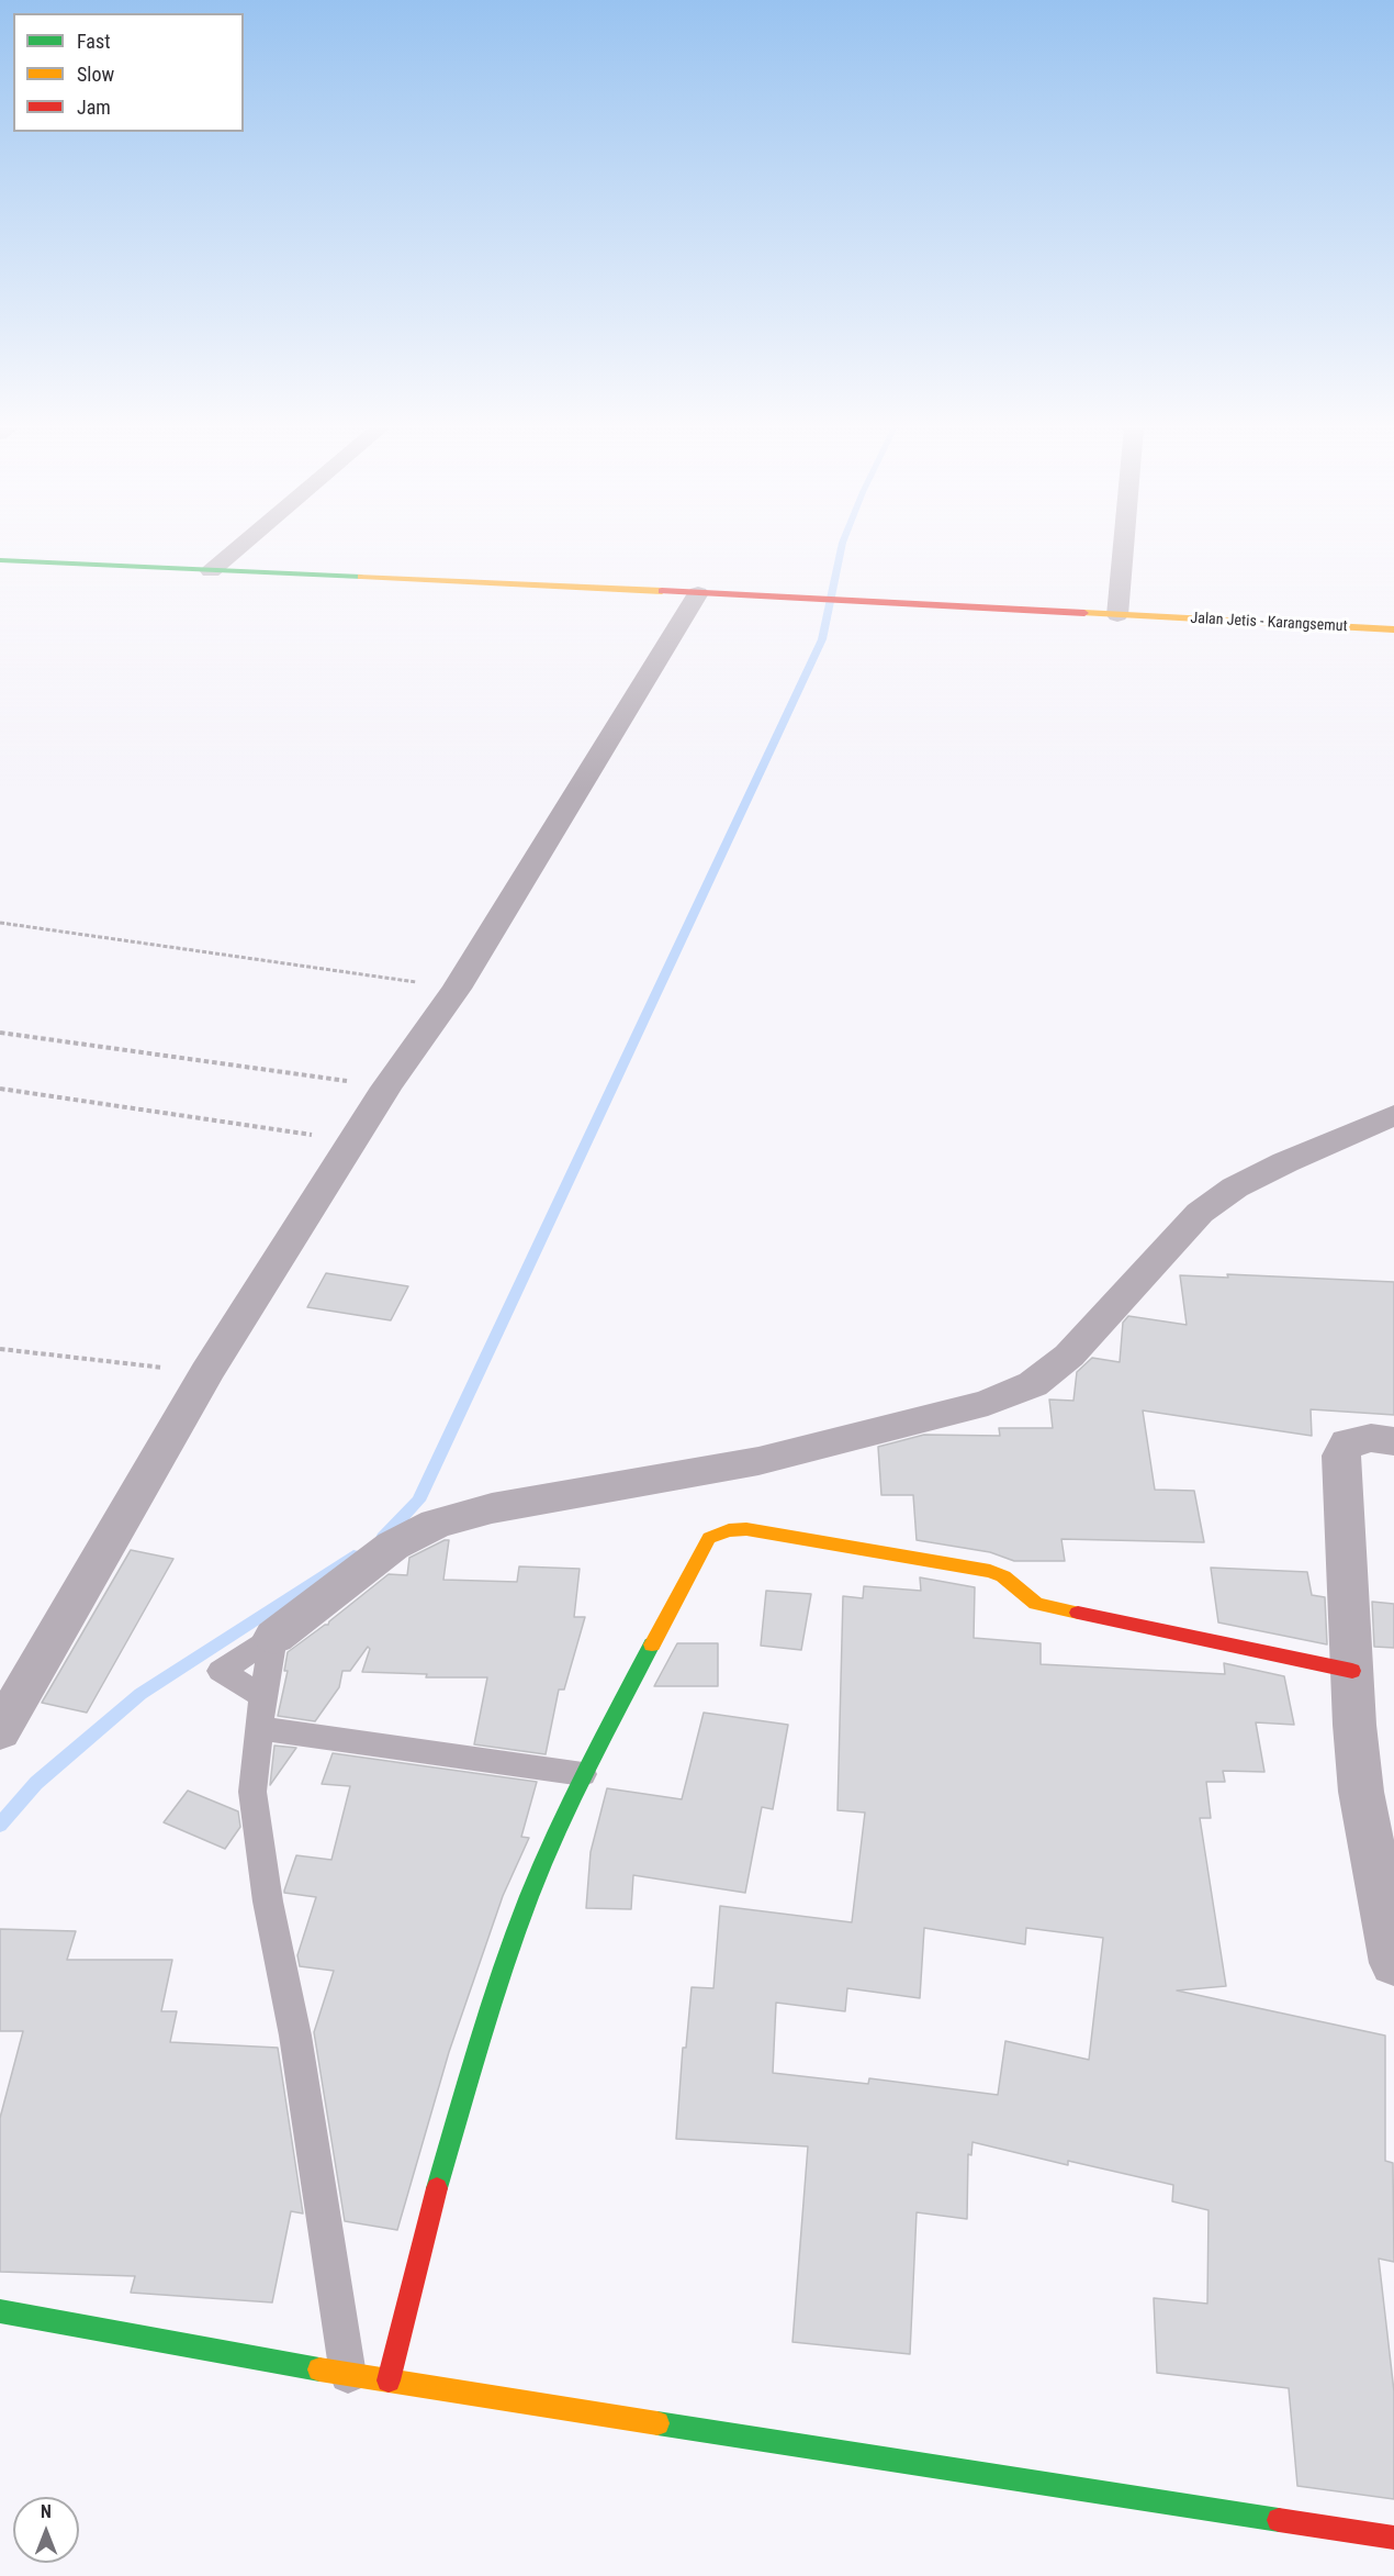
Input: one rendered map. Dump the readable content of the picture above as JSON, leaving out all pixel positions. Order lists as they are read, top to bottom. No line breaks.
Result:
{"streets":{"main road":["Jalan Jetis - Karangsemut"]},"legend":["Fast","Slow","Jam"],"north":"top"}
